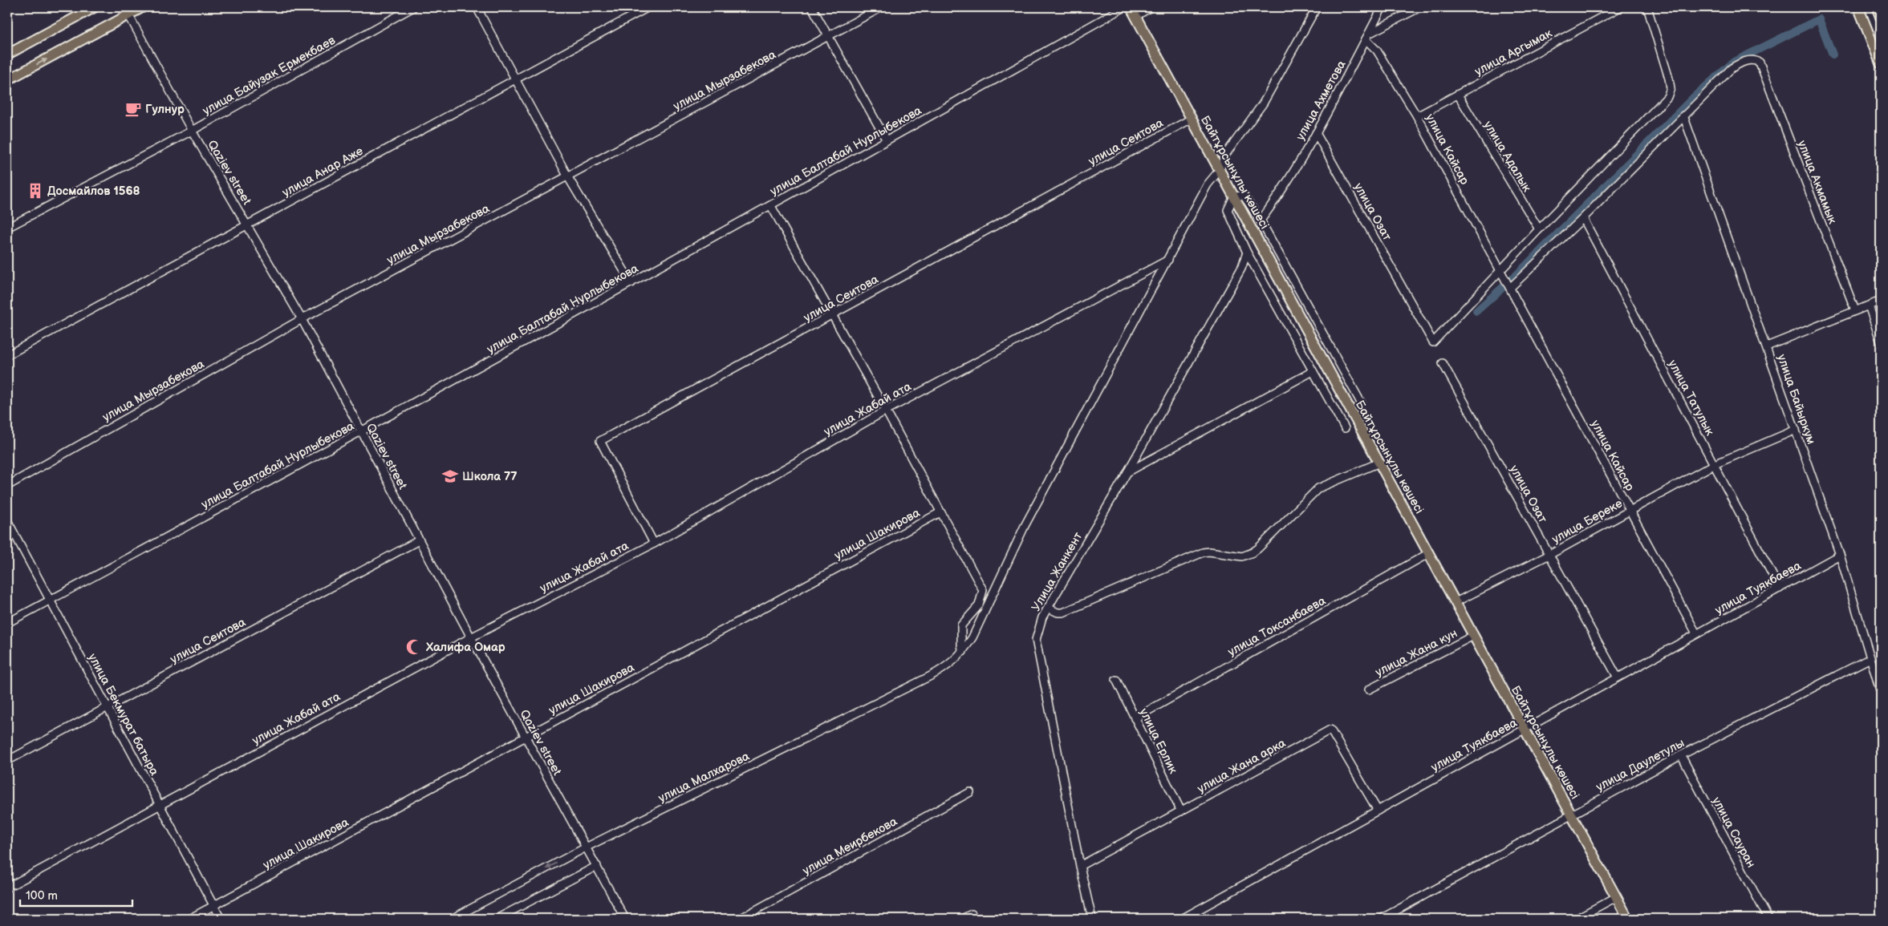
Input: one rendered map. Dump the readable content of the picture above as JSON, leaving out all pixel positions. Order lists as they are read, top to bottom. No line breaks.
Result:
{"streets":{"main road":["Байтұрсынұлы көшесі"],"street":["улица Аргымак","улица Байузак Ермекбаев","улица Мырзабекова","улица Ахметова","улица Сеитова","улица Кайсар","улица Балтабай Нурлыбекова","улица Адалык","улица Анар Аже","Qaziev street","улица Акмамык","улица Озат","улица Татулык","улица Байыркум","улица Жабай ата","улица Береке","улица Шакирова","Улица Жанкент","улица Туякбаева","улица Токсанбаева","улица Жана кун","улица Бекмурат батыра","улица Ерлик","улица Даулетулы","улица Жана арка","улица Малхарова","улица Сауран","улица Меирбекова"]},"crossings":[["улица Аргымак","улица Кайсар"],["улица Аргымак","улица Адалык"],["улица Байузак Ермекбаев","Qaziev street"],["улица Мырзабекова","Qaziev street"],["улица Ахметова","улица Кайсар"],["улица Ахметова","улица Озат"],["улица Сеитова","Qaziev street"],["улица Сеитова","Байтұрсынұлы көшесі"],["улица Сеитова","улица Жабай ата"],["улица Сеитова","улица Бекмурат батыра"],["улица Кайсар","улица Озат"],["улица Кайсар","улица Береке"],["улица Кайсар","улица Туякбаева"],["улица Балтабай Нурлыбекова","Qaziev street"],["улица Балтабай Нурлыбекова","улица Бекмурат батыра"],["улица Анар Аже","Qaziev street"],["Qaziev street","улица Жабай ата"],["Qaziev street","улица Шакирова"],["Qaziev street","улица Малхарова"],["Байтұрсынұлы көшесі","улица Береке"],["Байтұрсынұлы көшесі","улица Туякбаева"],["Байтұрсынұлы көшесі","улица Токсанбаева"],["Байтұрсынұлы көшесі","улица Жана кун"],["Байтұрсынұлы көшесі","улица Даулетулы"],["Байтұрсынұлы көшесі","улица Малхарова"],["улица Акмамык","улица Байыркум"],["улица Озат","улица Береке"],["улица Озат","улица Туякбаева"],["улица Татулык","улица Береке"],["улица Татулык","улица Туякбаева"],["улица Байыркум","улица Береке"],["улица Байыркум","улица Туякбаева"],["улица Байыркум","улица Даулетулы"],["улица Жабай ата","улица Бекмурат батыра"],["улица Жабай ата","улица Малхарова"],["улица Шакирова","улица Бекмурат батыра"],["Улица Жанкент","улица Жана арка"],["улица Туякбаева","улица Жана арка"],["улица Токсанбаева","улица Ерлик"],["улица Ерлик","улица Жана арка"],["улица Даулетулы","улица Сауран"]],"places":{"cafe":["Гулнур"],"building":["Досмайлов 1568"],"school or university":["Школа 77"],"mosque":["Халифа Омар"]},"scale_bar":"100 m"}
